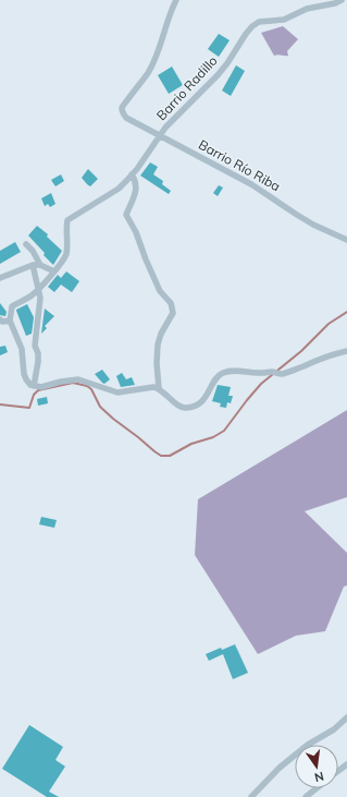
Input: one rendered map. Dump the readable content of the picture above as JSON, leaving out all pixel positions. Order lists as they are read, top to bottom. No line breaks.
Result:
{"streets":{"street":["Barrio Radillo","Barrio Río Riba"]},"crossings":[["Barrio Radillo","Barrio Río Riba"]],"north":"bottom"}
